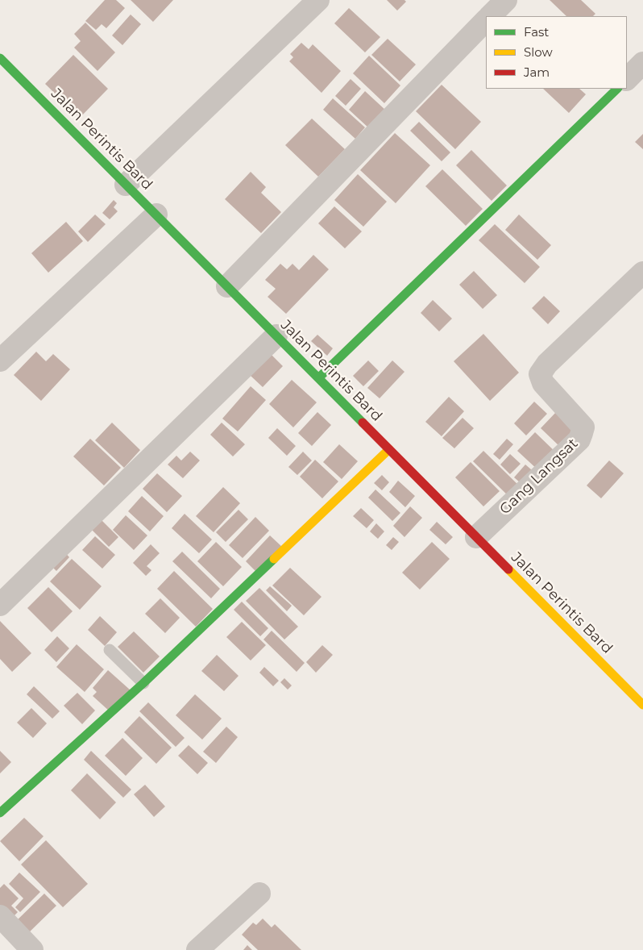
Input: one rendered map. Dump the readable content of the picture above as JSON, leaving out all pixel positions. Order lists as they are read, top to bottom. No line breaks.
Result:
{"streets":{"street":["Jalan Perintis Bard","Gang Langsat"]},"crossings":[["Jalan Perintis Bard","Gang Langsat"]],"legend":["Fast","Slow","Jam"]}
